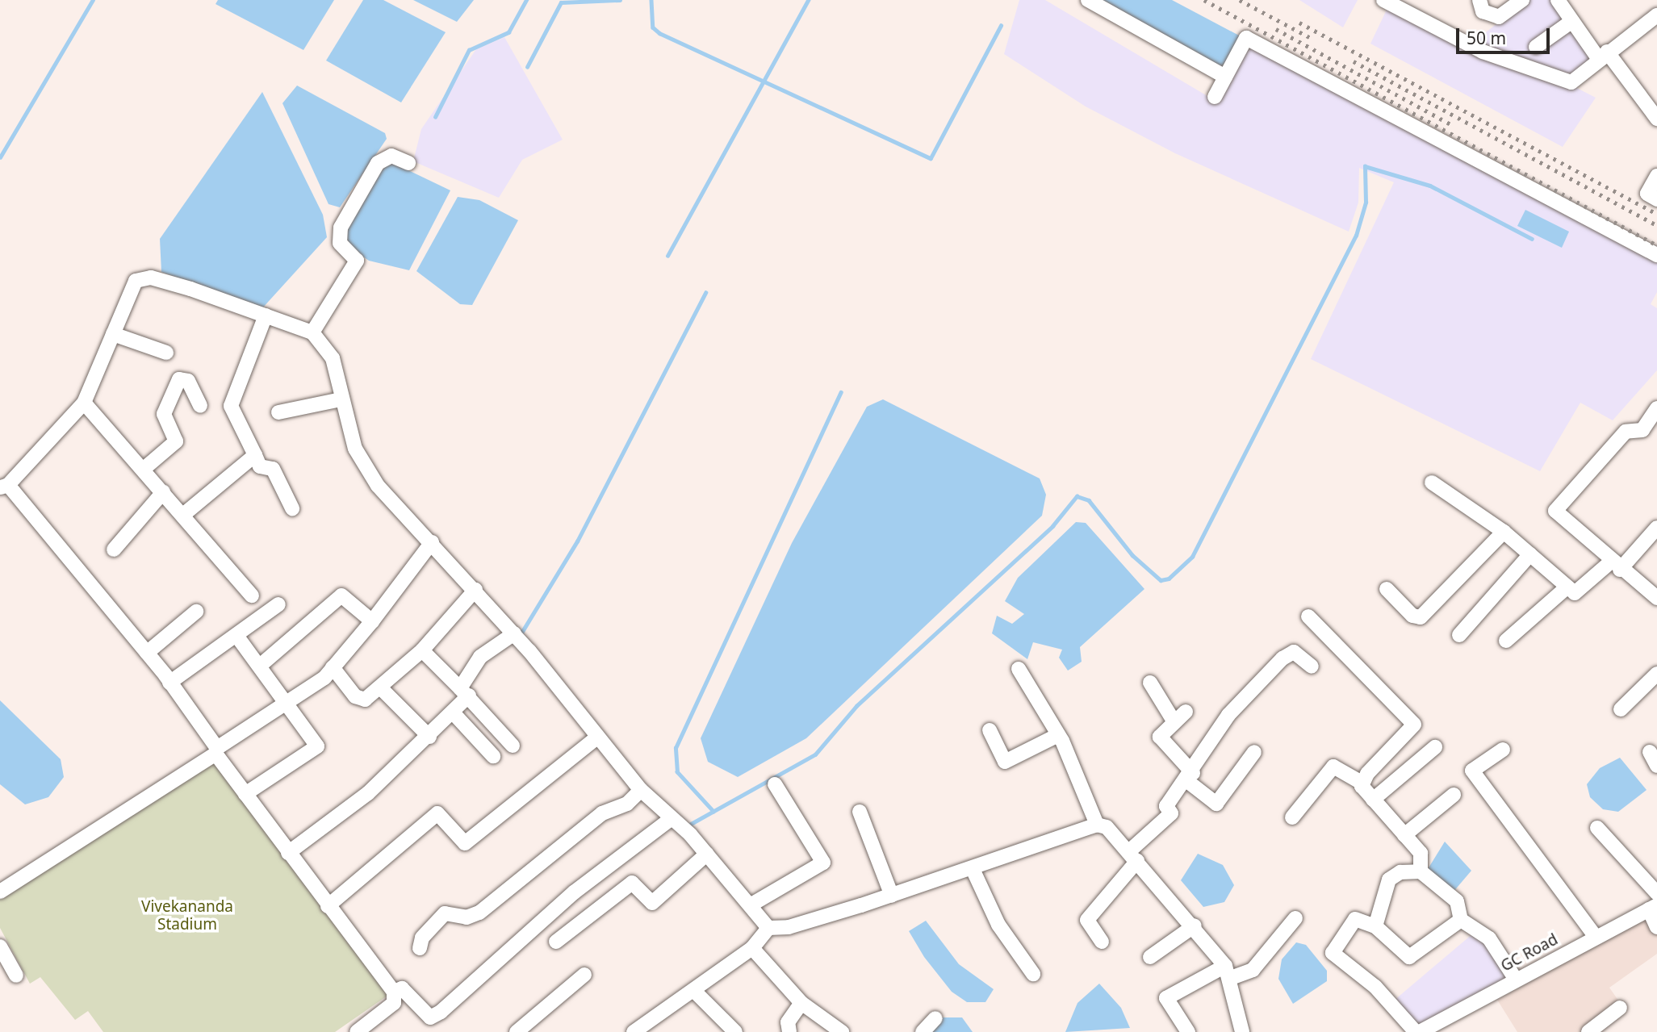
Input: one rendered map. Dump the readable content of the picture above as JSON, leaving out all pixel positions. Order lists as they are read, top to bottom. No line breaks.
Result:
{"streets":{"street":["GC Road"]},"parks":["Vivekananda Stadium"],"scale_bar":"50 m"}
